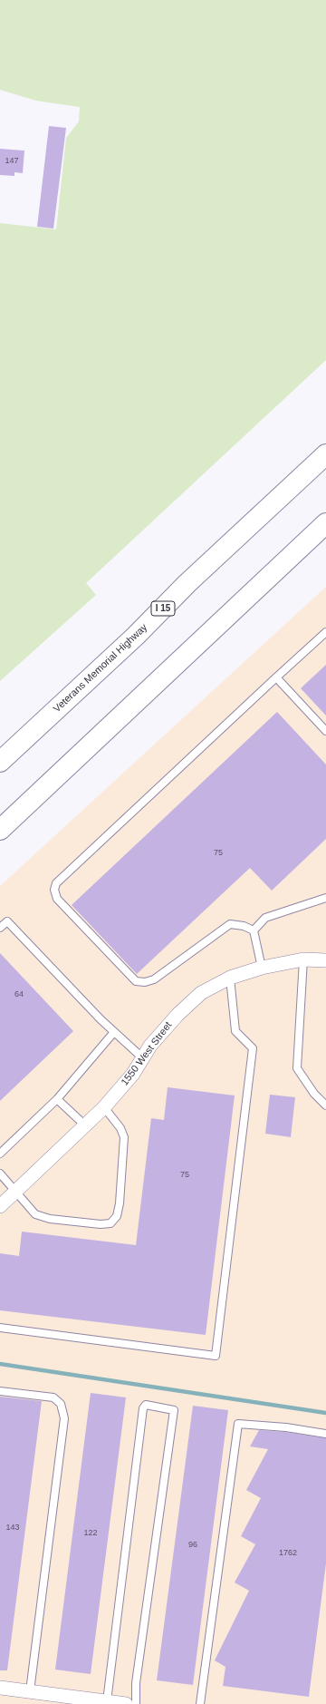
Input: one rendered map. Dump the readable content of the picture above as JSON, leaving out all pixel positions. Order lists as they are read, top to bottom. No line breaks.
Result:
{"streets":{"highway":["I 15","Veterans Memorial Highway"],"street":["1550 West Street"]},"house_numbers":["147","75","64","75","143","122","96","1762"]}
